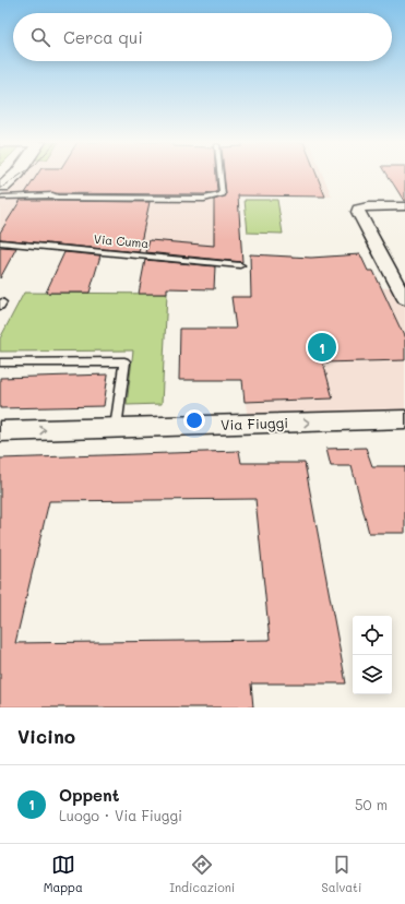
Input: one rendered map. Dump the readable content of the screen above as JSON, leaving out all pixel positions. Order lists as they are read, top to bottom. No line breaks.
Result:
{"streets":{"street":["Via Fiuggi"],"lane":["Via Cuma"]},"one_way":["Via Fiuggi"],"page":{"search":"Cerca qui","pins":"1","heading":"Vicino","list":[{"mark":"1","name":"Oppent","note":"Luogo · Via Fiuggi","value":"50 m"}],"nav":["Mappa","Indicazioni","Salvati"]}}
